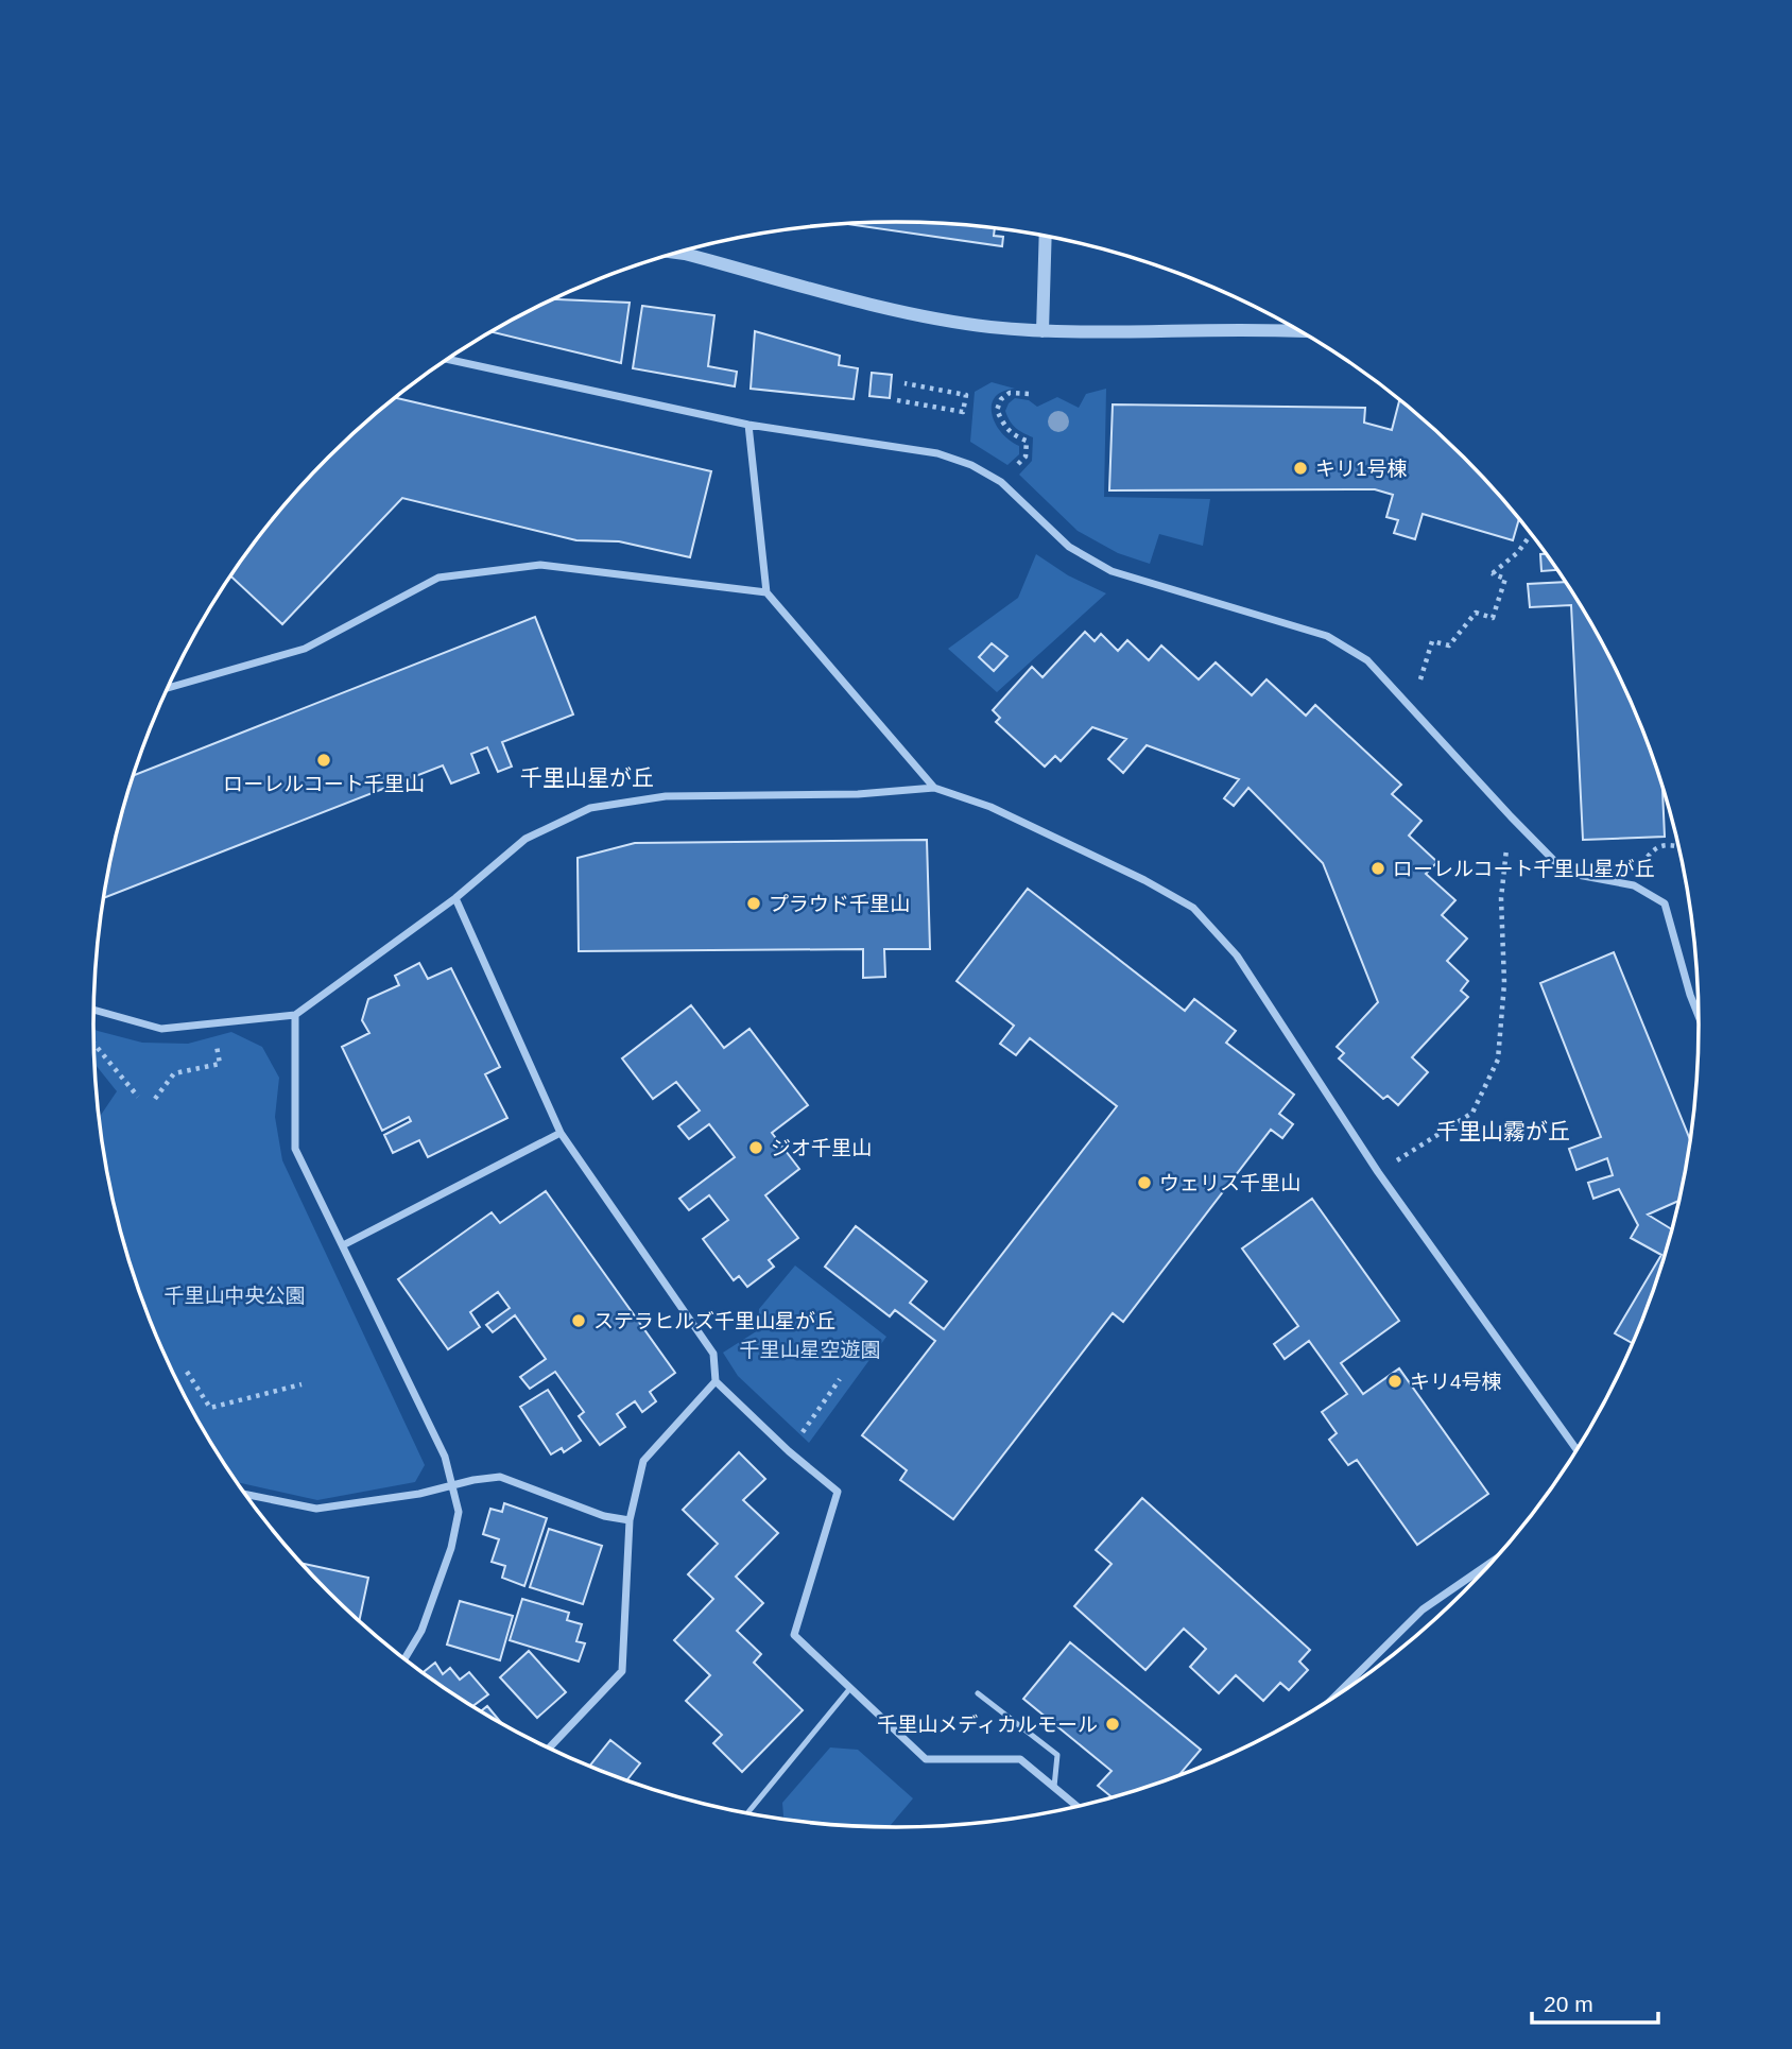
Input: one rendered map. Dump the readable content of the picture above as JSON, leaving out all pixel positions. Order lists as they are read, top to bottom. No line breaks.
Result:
{"districts":["千里山星が丘","千里山霧が丘"],"parks":["千里山中央公園","千里山星空遊園"],"places":["キリ1号棟","ローレルコート千里山","ローレルコート千里山星が丘","プラウド千里山","ジオ千里山","ウェリス千里山","ステラヒルズ千里山星が丘","キリ4号棟","千里山メディカルモール"],"scale_bar":"20 m"}
